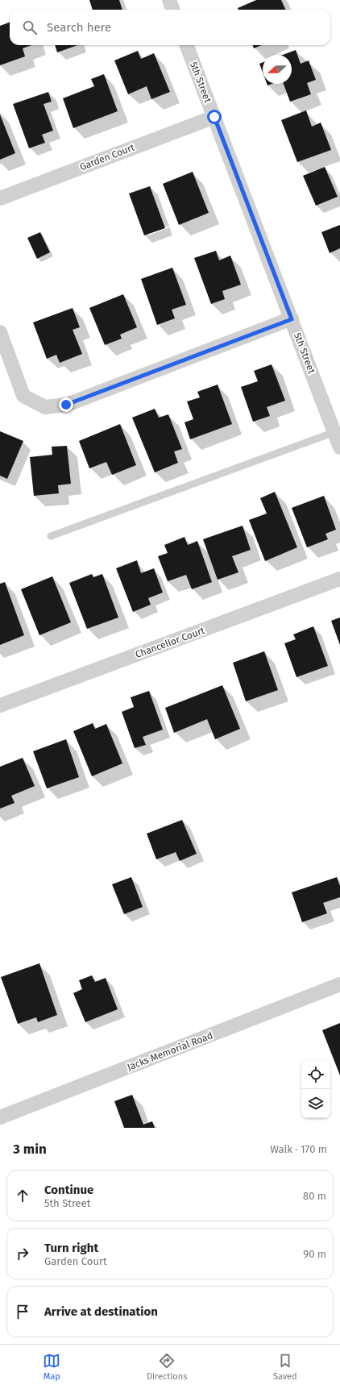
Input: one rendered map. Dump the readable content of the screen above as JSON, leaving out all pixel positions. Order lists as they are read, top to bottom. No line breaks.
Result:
{"streets":{"street":["5th Street","Garden Court","Chancellor Court","Jacks Memorial Road"]},"crossings":[["5th Street","Garden Court"]],"north":"left","page":{"search":"Search here","heading":["3 min","Walk · 170 m"],"list":[["Continue","5th Street","80 m"],["Turn right","Garden Court","90 m"],"Arrive at destination"],"nav":["Map","Directions","Saved"]}}
